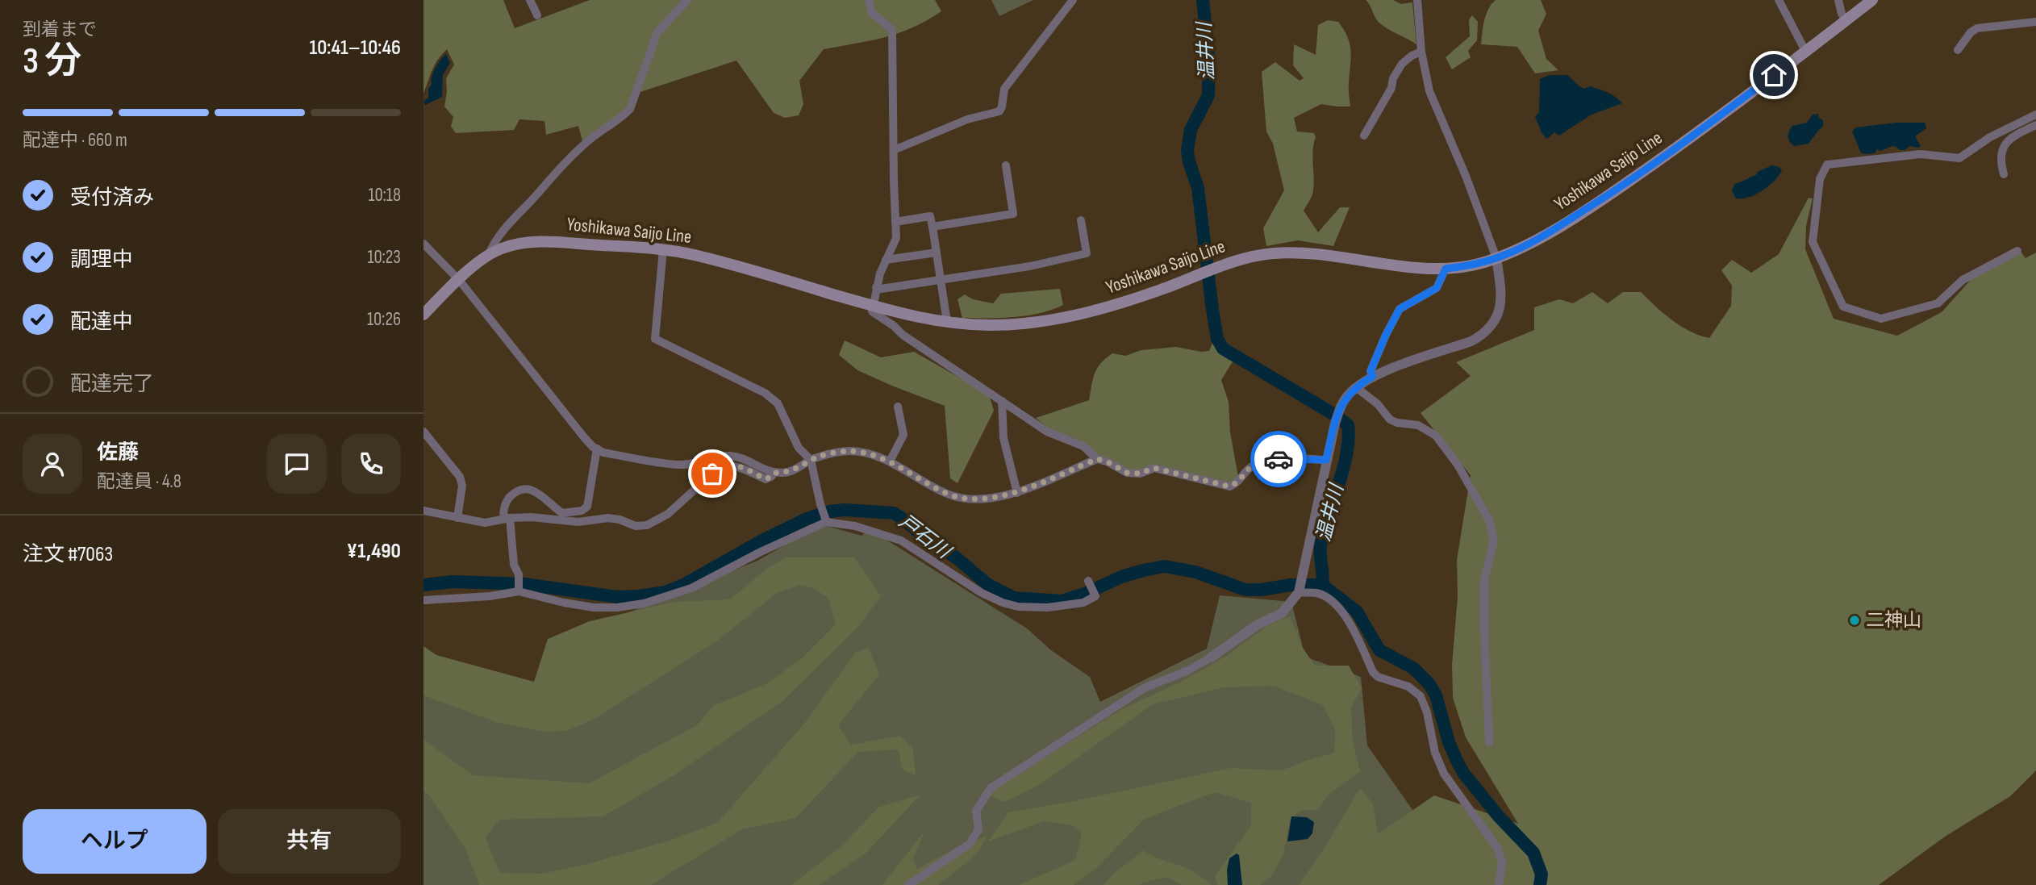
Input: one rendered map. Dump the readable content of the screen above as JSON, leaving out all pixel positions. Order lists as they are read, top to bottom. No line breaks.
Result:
{"streets":{"main road":["Yoshikawa Saijo Line"]},"water":["温井川","戸石川"],"places":["二神山"],"page":{"heading":["3 分","到着まで","10:41–10:46"],"panel":["佐藤","配達員 · 4.8","注文 #7063","¥1,490"],"bar":"配達中 · 660 m","list":[["受付済み","10:18"],["調理中","10:23"],["配達中","10:26"],"配達完了"],"buttons":["ヘルプ","共有"]}}
